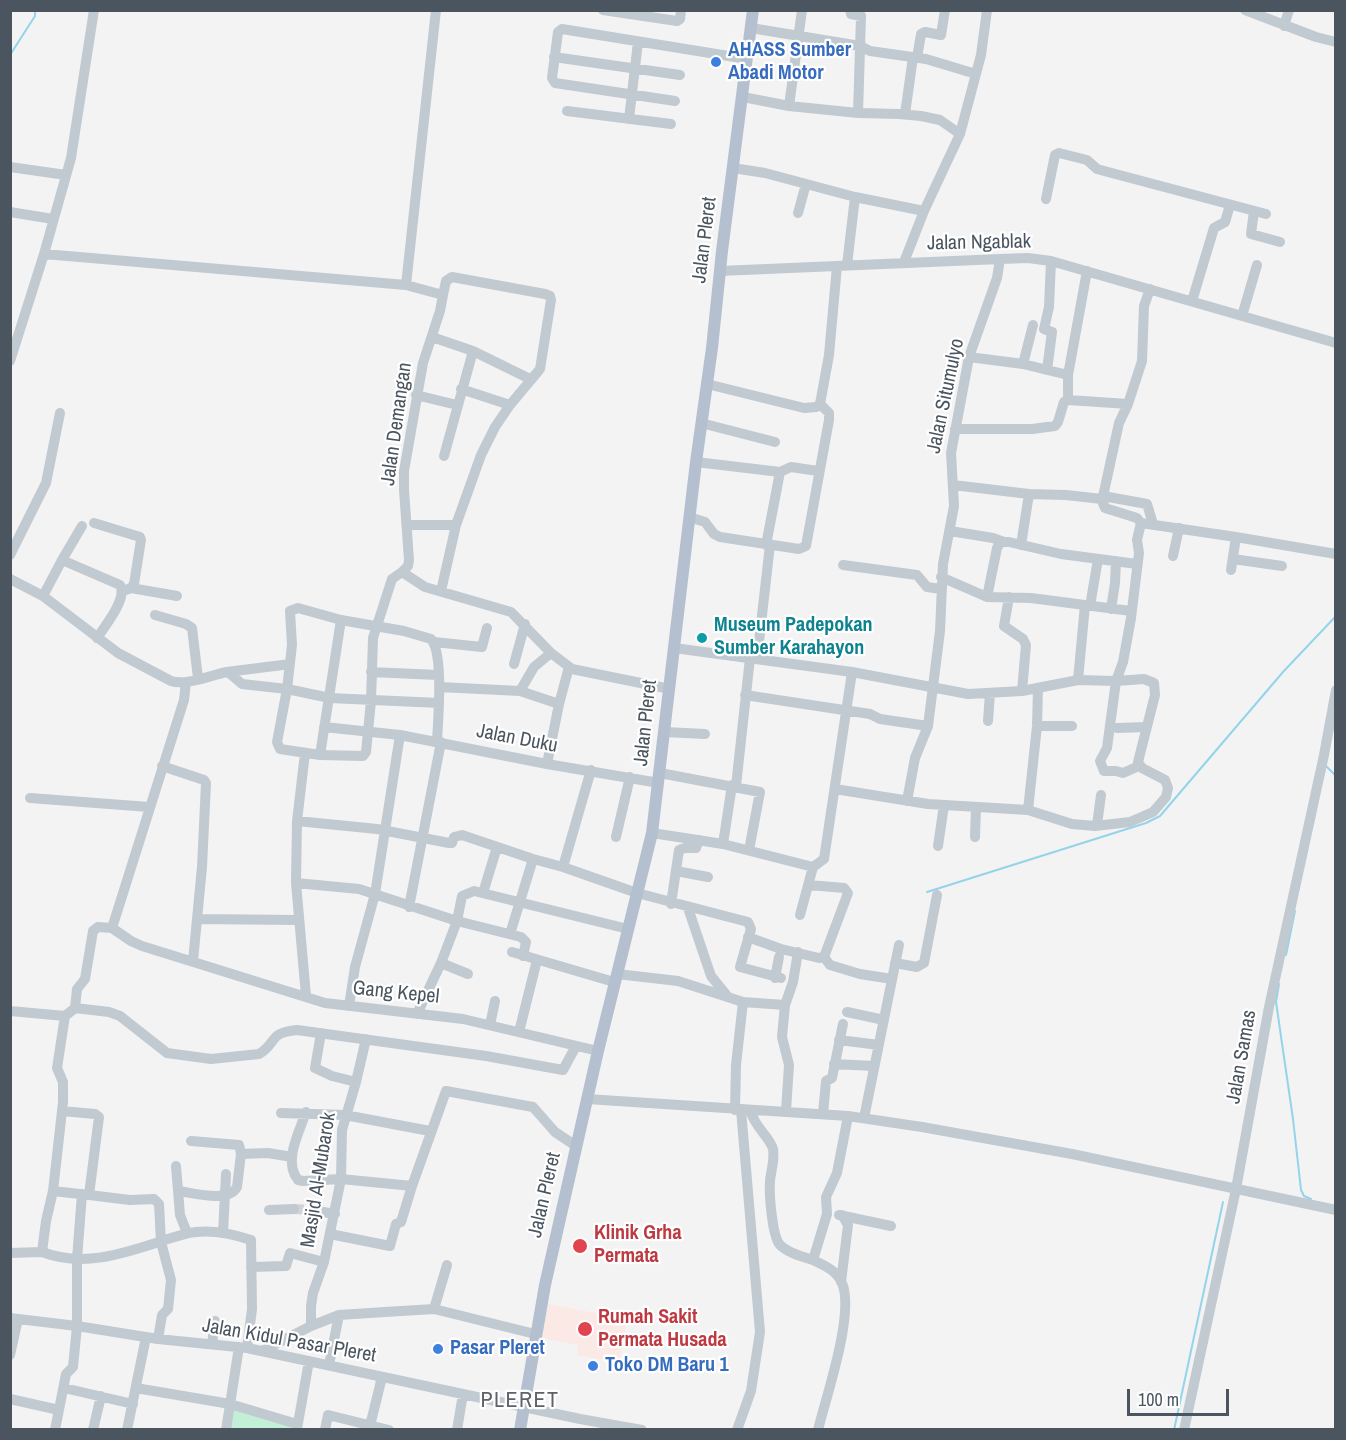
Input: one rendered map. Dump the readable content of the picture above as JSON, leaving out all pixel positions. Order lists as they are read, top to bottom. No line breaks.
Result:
{"streets":{"main road":["Jalan Pleret"],"street":["Jalan Ngablak","Jalan Situmulyo","Jalan Demangan","Jalan Duku","Gang Kepel","Jalan Samas","Masjid Al-Mubarok","Jalan Kidul Pasar Pleret"]},"crossings":[["Jalan Pleret","Jalan Ngablak"],["Jalan Pleret","Jalan Duku"],["Jalan Pleret","Gang Kepel"],["Jalan Pleret","Jalan Kidul Pasar Pleret"],["Jalan Ngablak","Jalan Situmulyo"],["Jalan Demangan","Jalan Duku"]],"districts":["PLERET"],"places":["AHASS Sumber Abadi Motor","Museum Padepokan Sumber Karahayon","Klinik Grha Permata","Rumah Sakit Permata Husada","Pasar Pleret","Toko DM Baru 1"],"scale_bar":"100 m"}
